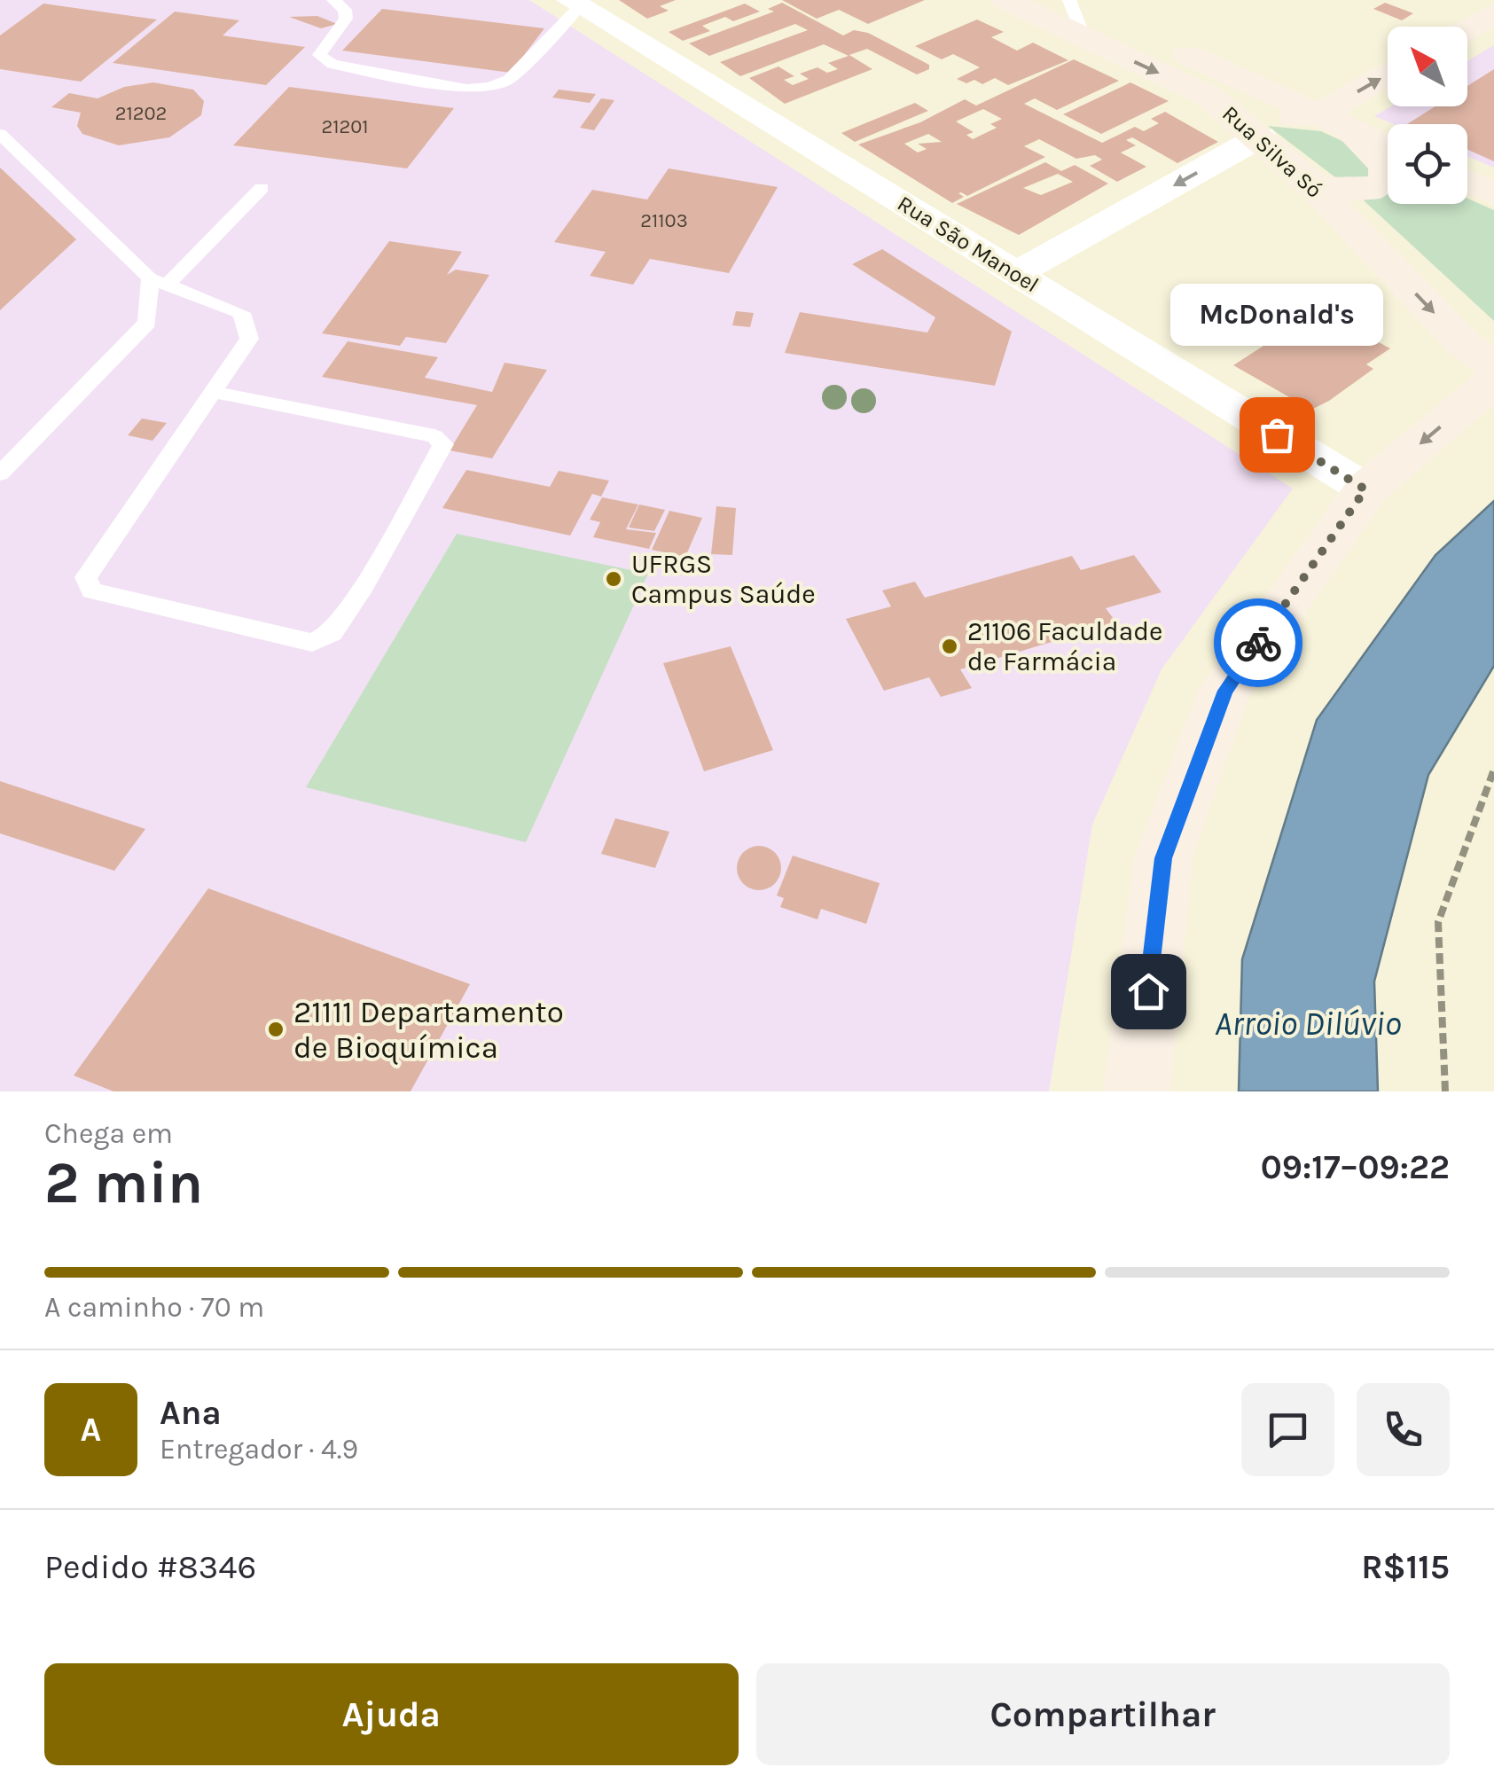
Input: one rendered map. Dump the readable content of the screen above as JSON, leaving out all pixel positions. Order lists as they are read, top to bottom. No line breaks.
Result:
{"streets":{"main road":["Rua Silva Só"],"street":["Rua São Manoel"]},"water":["Arroio Dilúvio"],"places":["McDonald's","UFRGS Campus Saúde","21106 Faculdade de Farmácia","21111 Departamento de Bioquímica"],"house_numbers":["21202","21201","21103"],"north":"top left","page":{"bubble":"McDonald's","heading":["2 min","Chega em","09:17–09:22"],"panel":["Ana","Entregador · 4.9","Pedido #8346","R$115"],"bar":"A caminho · 70 m","round":"A","buttons":["Ajuda","Compartilhar"]}}
